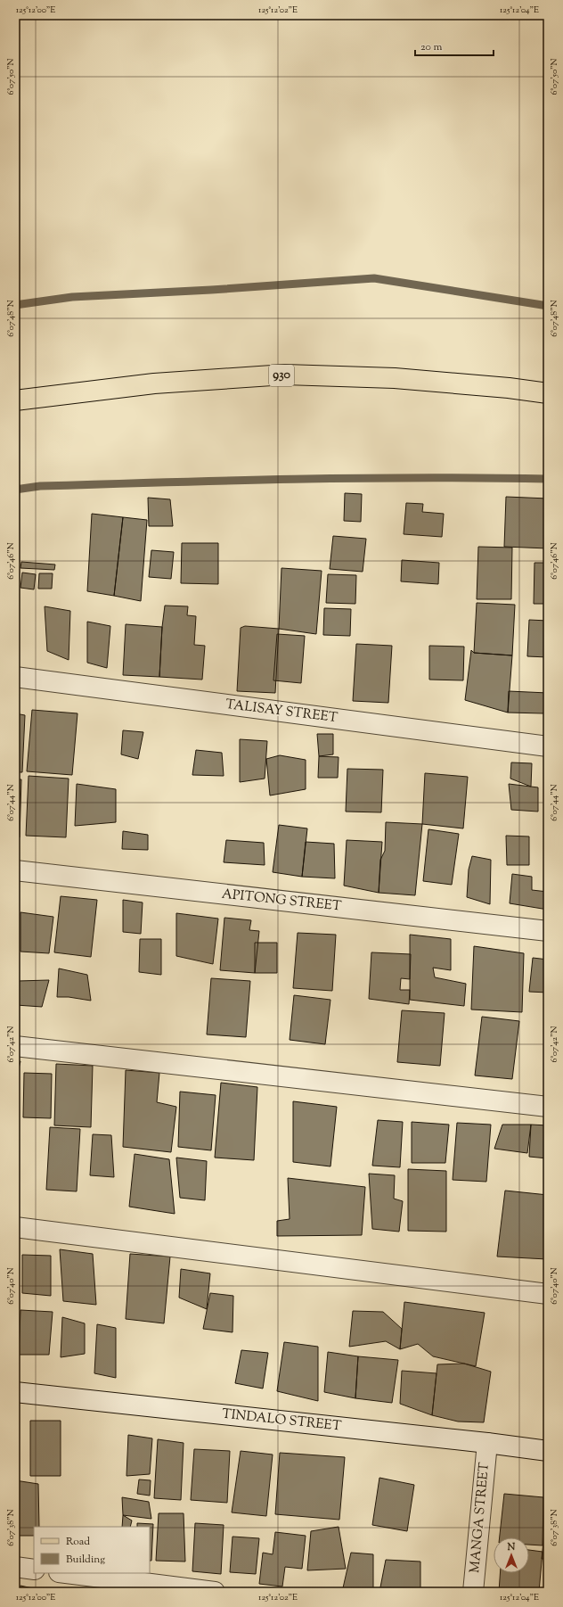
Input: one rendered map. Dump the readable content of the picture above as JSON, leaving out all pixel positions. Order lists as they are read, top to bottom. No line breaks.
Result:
{"streets":{"main road":["930"],"street":["TALISAY STREET","APITONG STREET","TINDALO STREET","MANGA STREET"]},"crossings":[["TINDALO STREET","MANGA STREET"]],"legend":["Road","Building"],"scale_bar":"20 m","north":"top","coordinates":["125°12'00\"E","125°12'02\"E","125°12'04\"E","6°07'50\"N","6°07'48\"N","6°07'46\"N","6°07'44\"N","6°07'42\"N","6°07'40\"N","6°07'38\"N"]}
